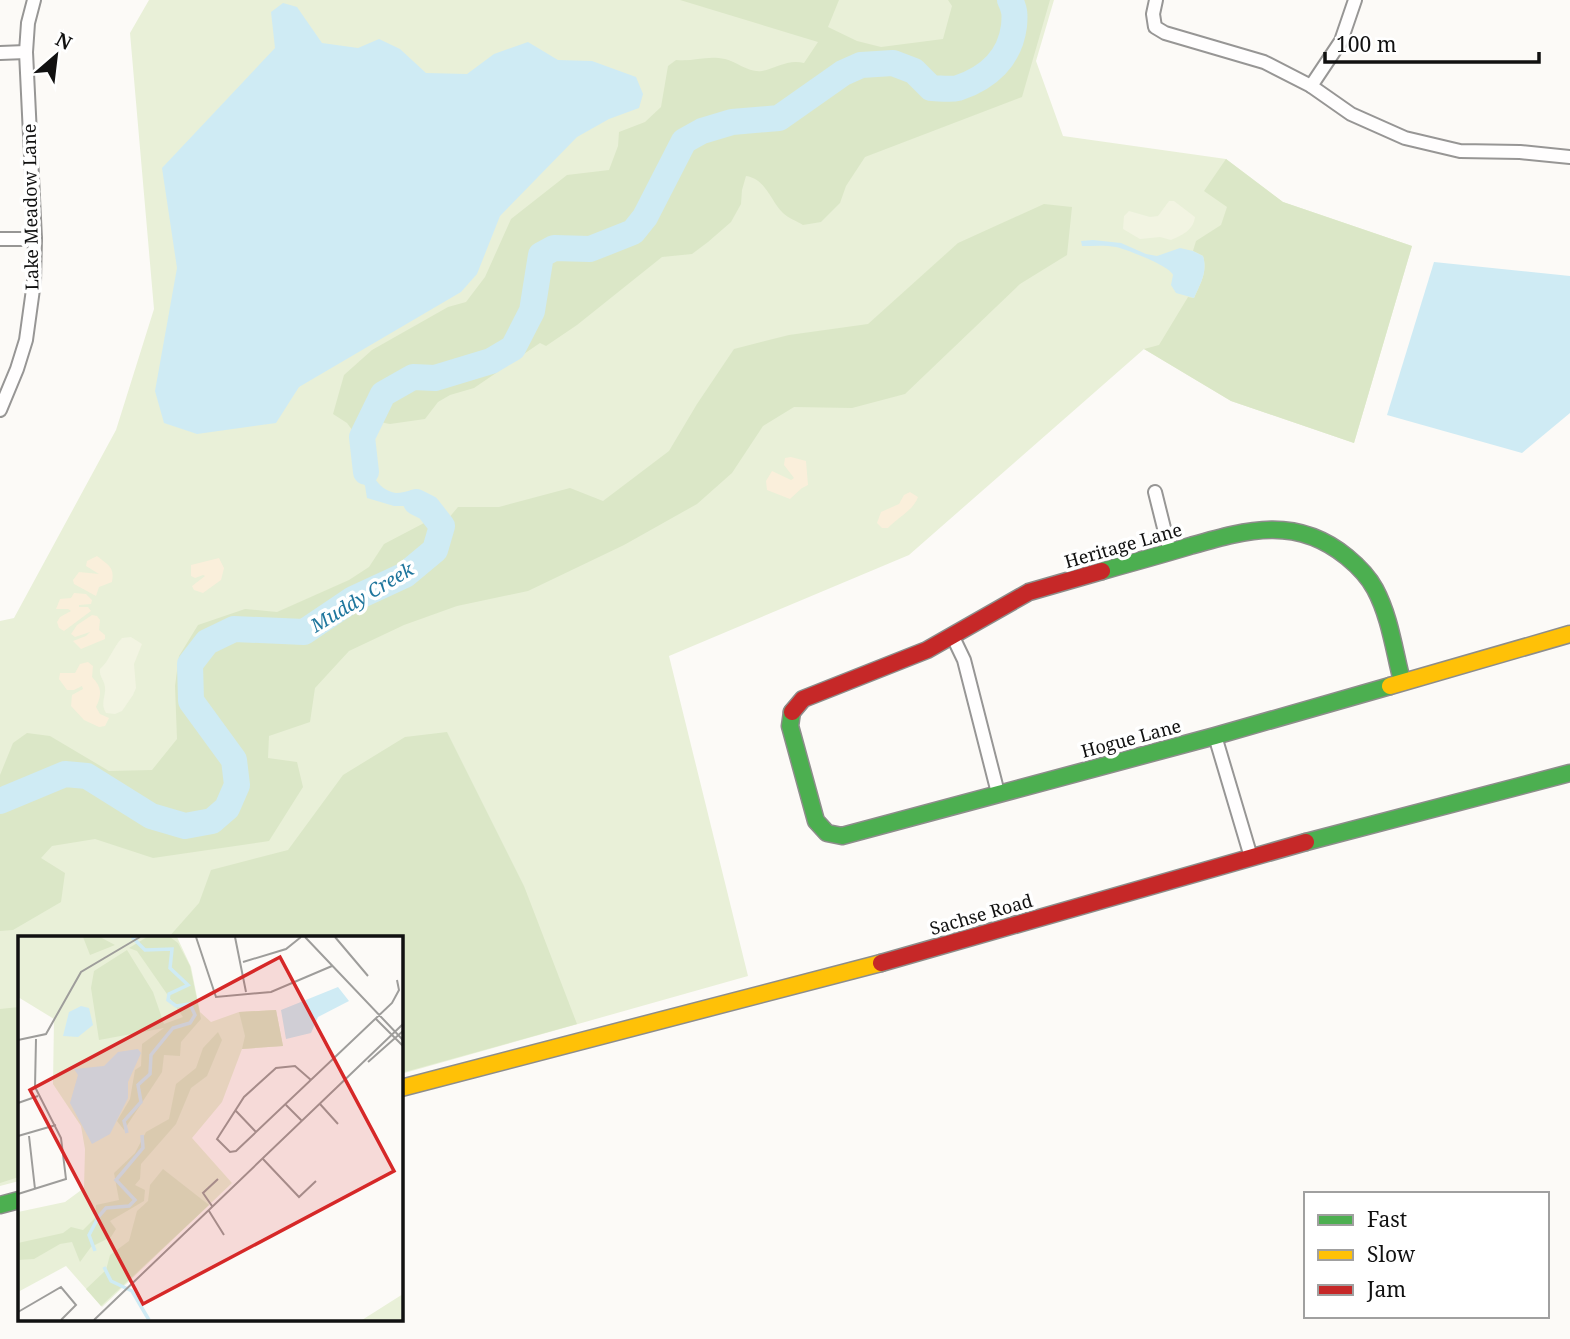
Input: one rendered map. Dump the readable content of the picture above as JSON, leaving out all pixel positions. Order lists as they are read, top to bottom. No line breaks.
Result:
{"streets":{"street":["Lake Meadow Lane","Heritage Lane","Hogue Lane","Sachse Road"]},"crossings":[["Heritage Lane","Hogue Lane"]],"water":["Muddy Creek"],"legend":["Fast","Slow","Jam"],"scale_bar":"100 m","north":"top right"}
